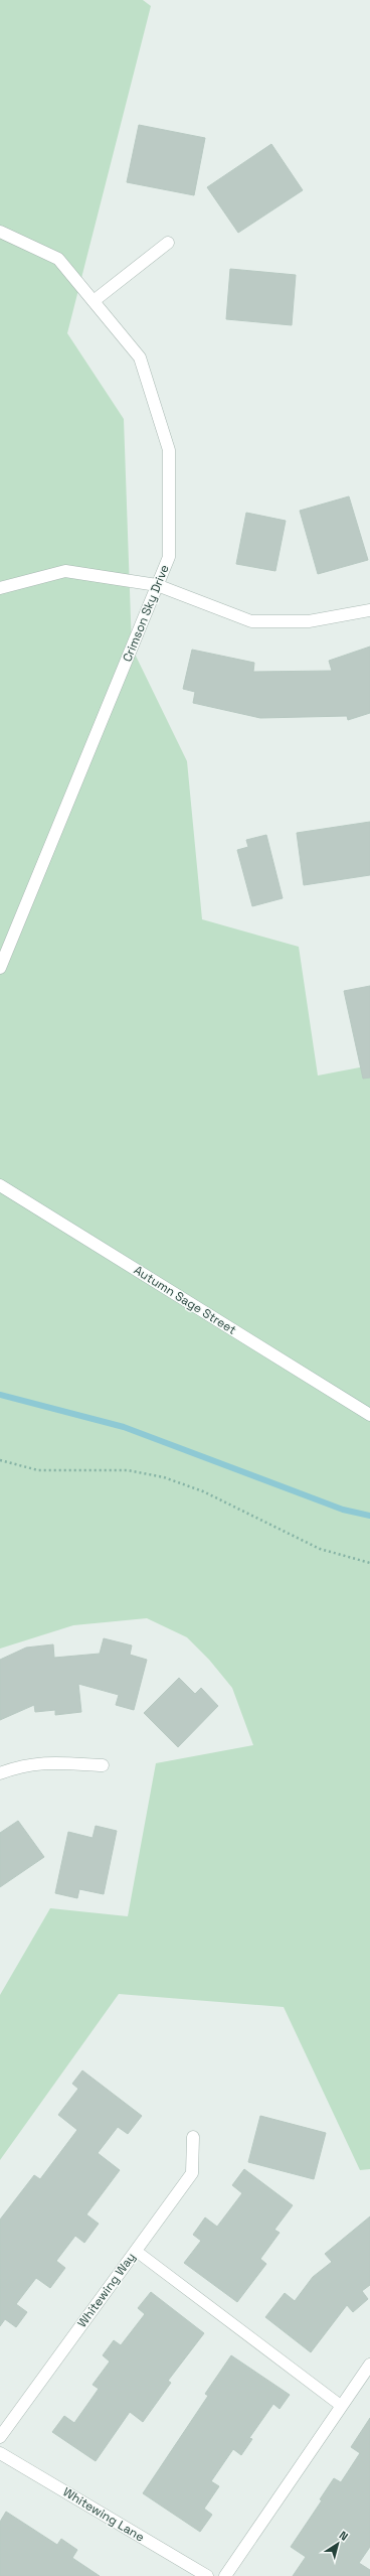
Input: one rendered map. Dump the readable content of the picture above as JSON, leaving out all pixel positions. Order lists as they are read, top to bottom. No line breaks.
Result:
{"streets":{"street":["Crimson Sky Drive","Autumn Sage Street","Whitewing Way","Whitewing Lane"]},"north":"top right"}
